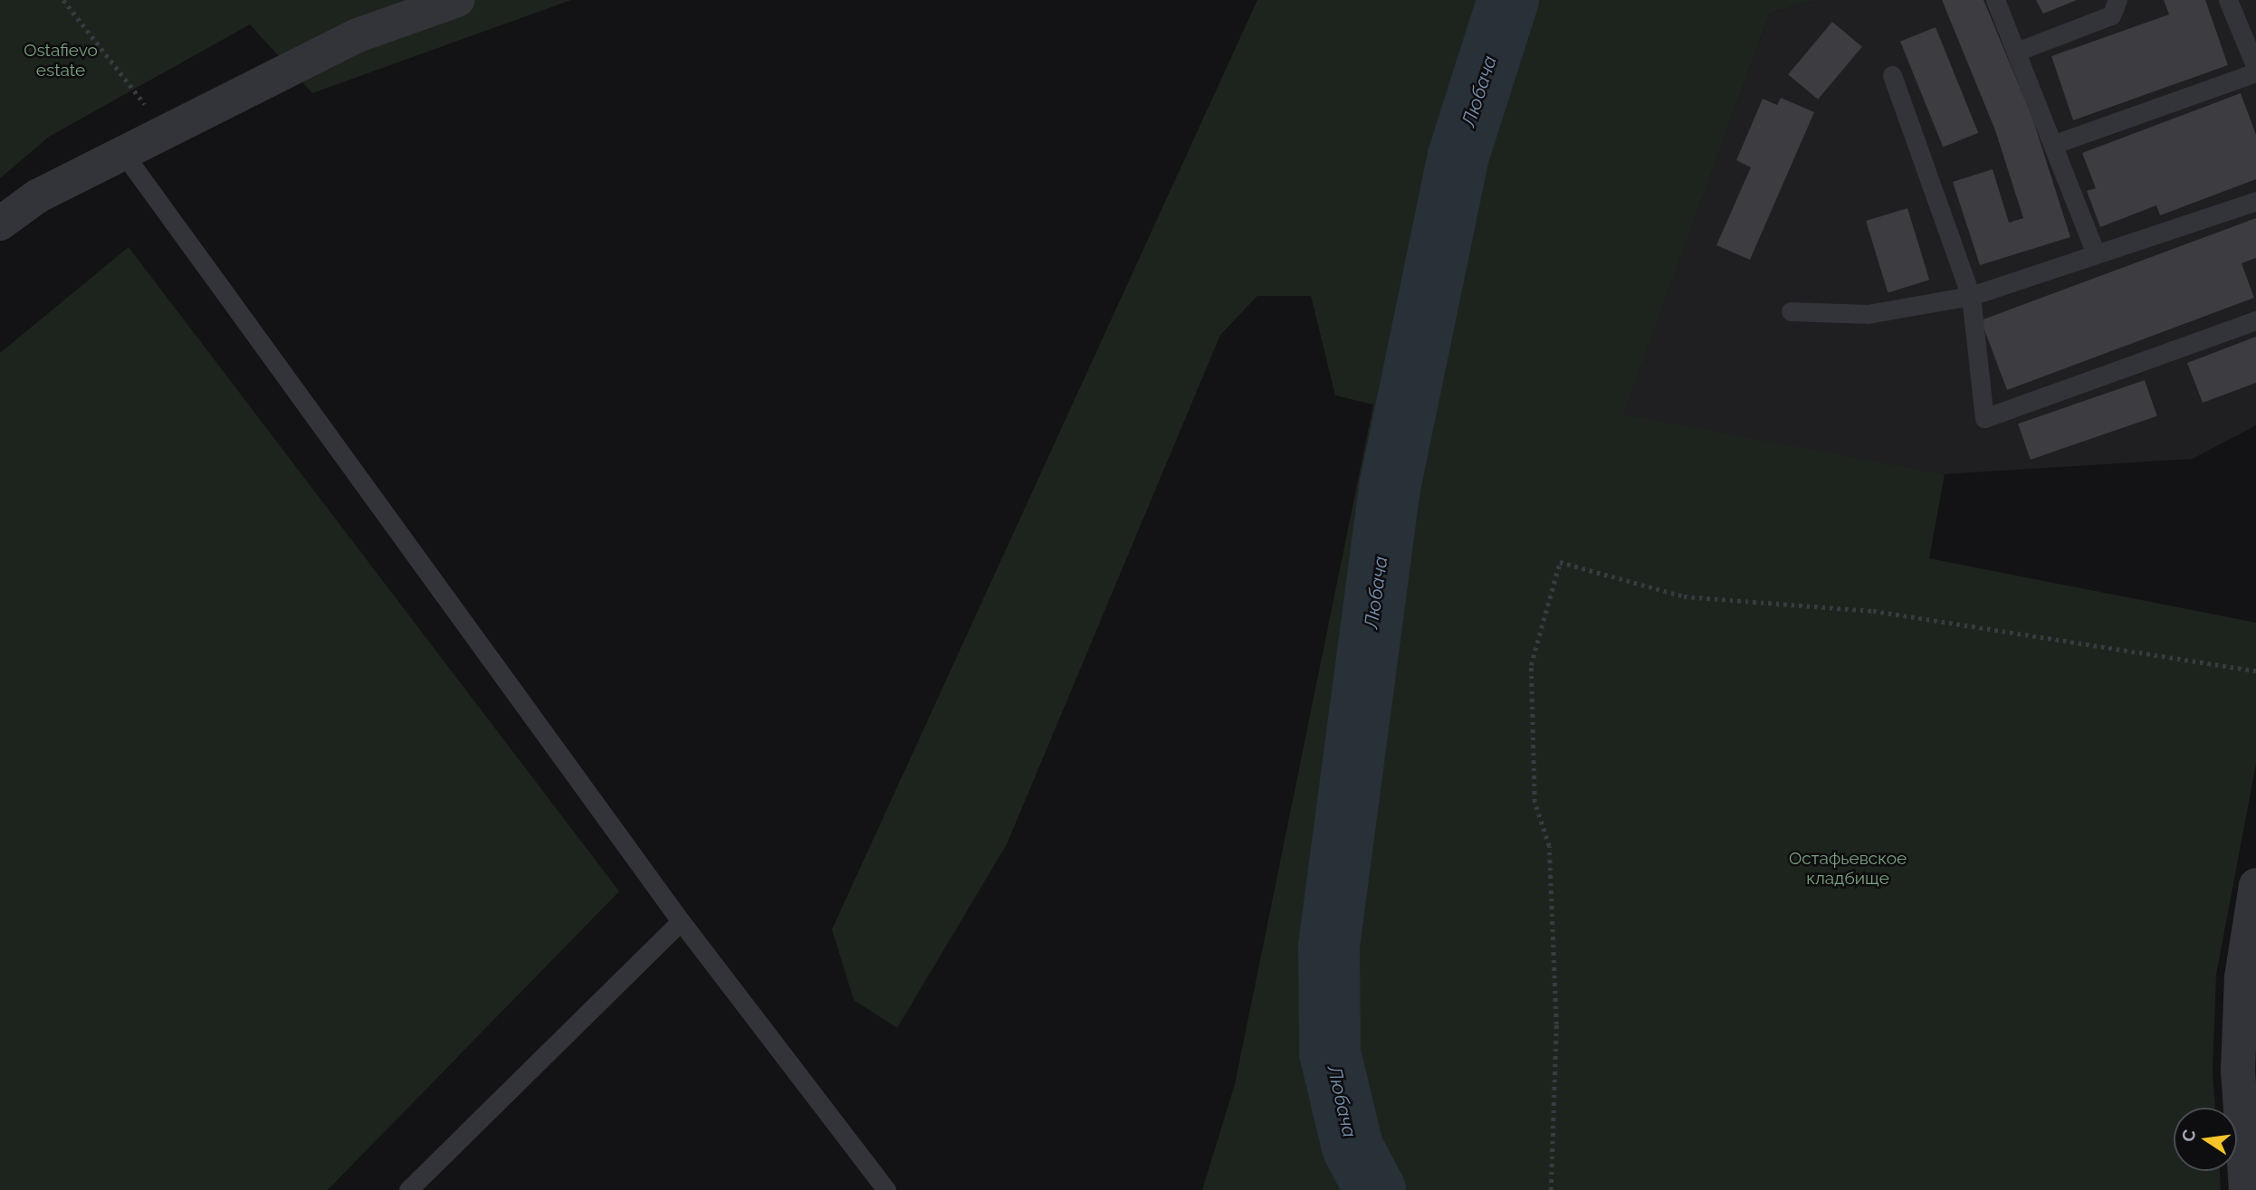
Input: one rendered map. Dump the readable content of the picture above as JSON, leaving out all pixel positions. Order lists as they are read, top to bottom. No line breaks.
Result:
{"water":["Любача"],"parks":["Ostafievo estate","Остафьевское кладбище"],"north":"left"}
